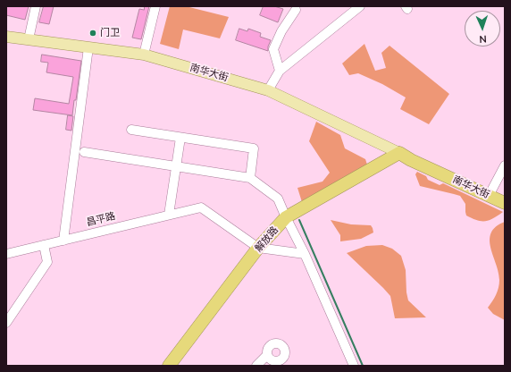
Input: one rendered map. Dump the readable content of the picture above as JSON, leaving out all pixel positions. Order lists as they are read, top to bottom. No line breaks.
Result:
{"streets":{"highway":["南华大街","解放路"],"street":["昌平路"]},"crossings":[["南华大街","解放路"],["昌平路","解放路"]],"places":["门卫"],"north":"bottom"}
